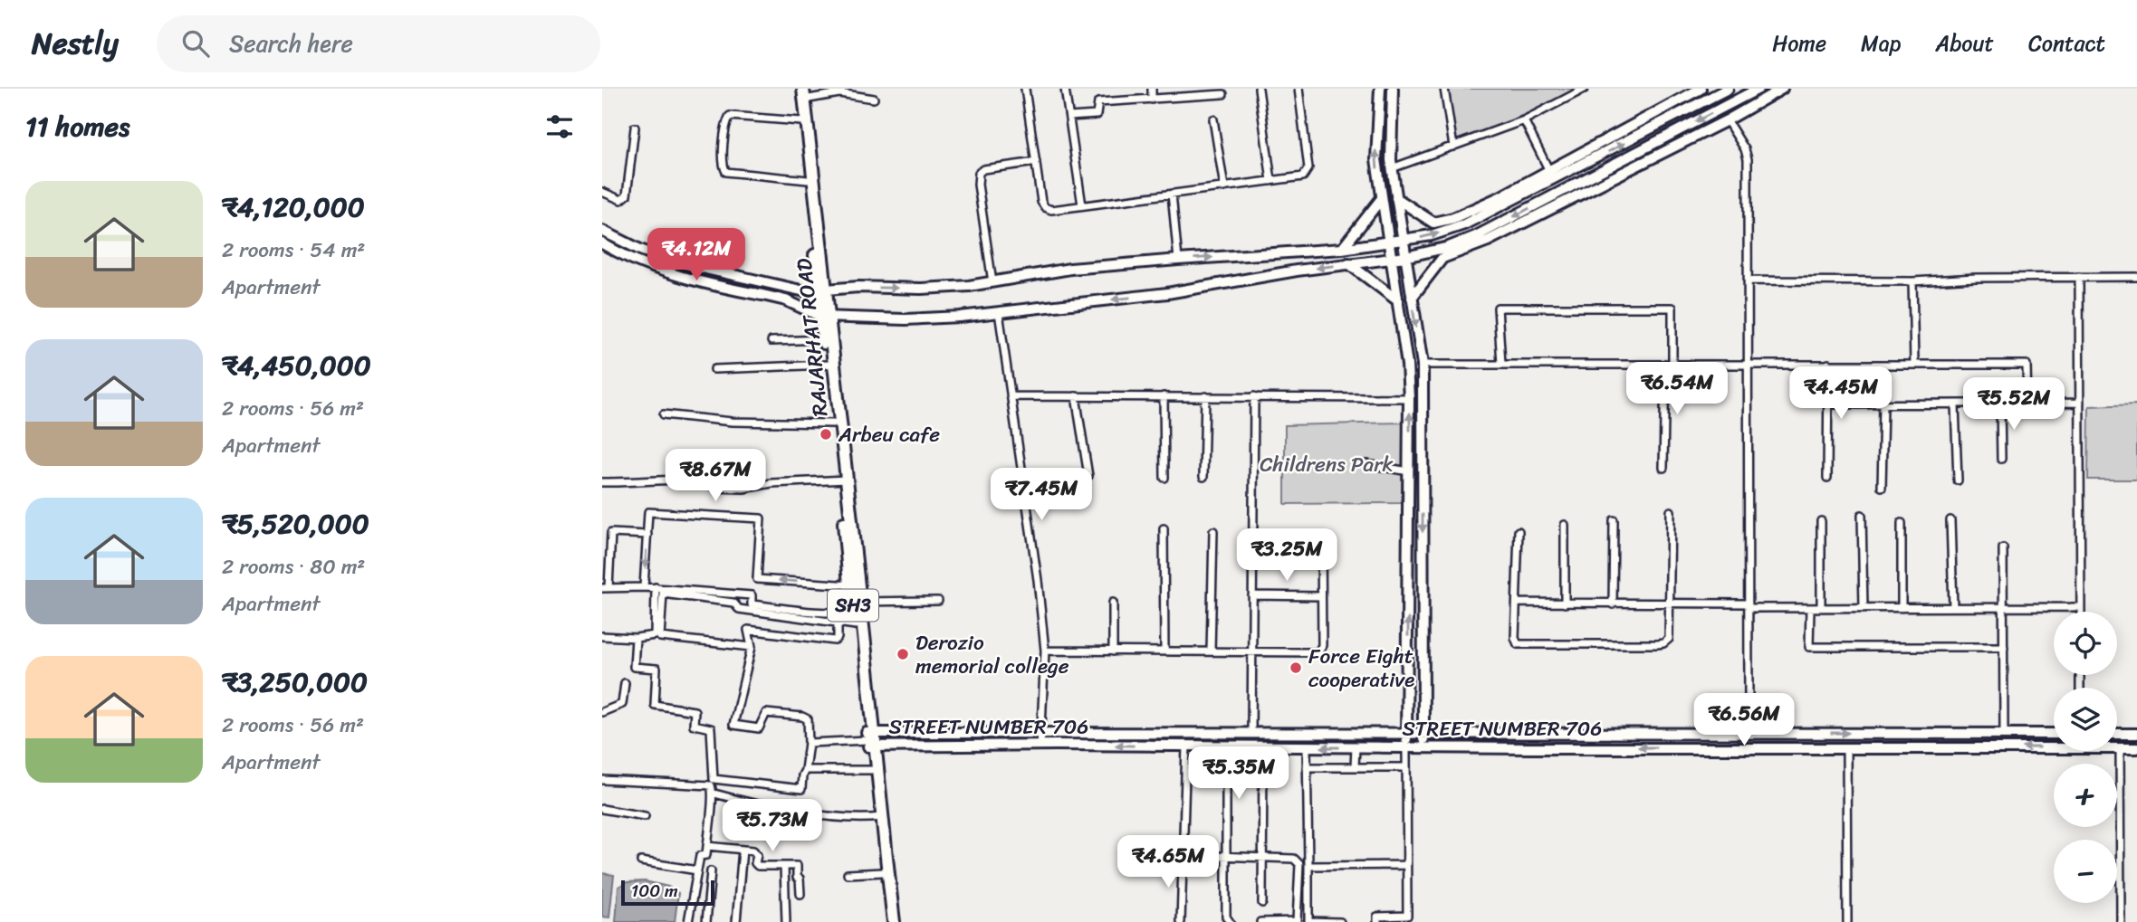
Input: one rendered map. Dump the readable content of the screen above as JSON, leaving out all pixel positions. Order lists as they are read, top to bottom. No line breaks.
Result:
{"streets":{"main road":["RAJARHAT ROAD","SH3"],"street":["STREET NUMBER 706"]},"crossings":[["RAJARHAT ROAD","STREET NUMBER 706"]],"parks":["Childrens Park"],"places":["Arbeu cafe","Derozio memorial college","Force Eight cooperative"],"scale_bar":"100 m","page":{"header":"Nestly","search":"Search here","nav":["Home","Map","About","Contact"],"heading":"11 homes","list":[{"name":"₹4,120,000","note":"2 rooms · 54 m² · Apartment"},{"name":"₹4,450,000","note":"2 rooms · 56 m² · Apartment"},{"name":"₹5,520,000","note":"2 rooms · 80 m² · Apartment"},{"name":"₹3,250,000","note":"2 rooms · 56 m² · Apartment"}],"price":["₹4.12M","₹6.54M","₹4.45M","₹5.52M","₹8.67M","₹7.45M","₹3.25M","₹6.56M","₹5.35M","₹5.73M","₹4.65M"],"map_buttons":["+","−"],"scale":"100 m"}}
